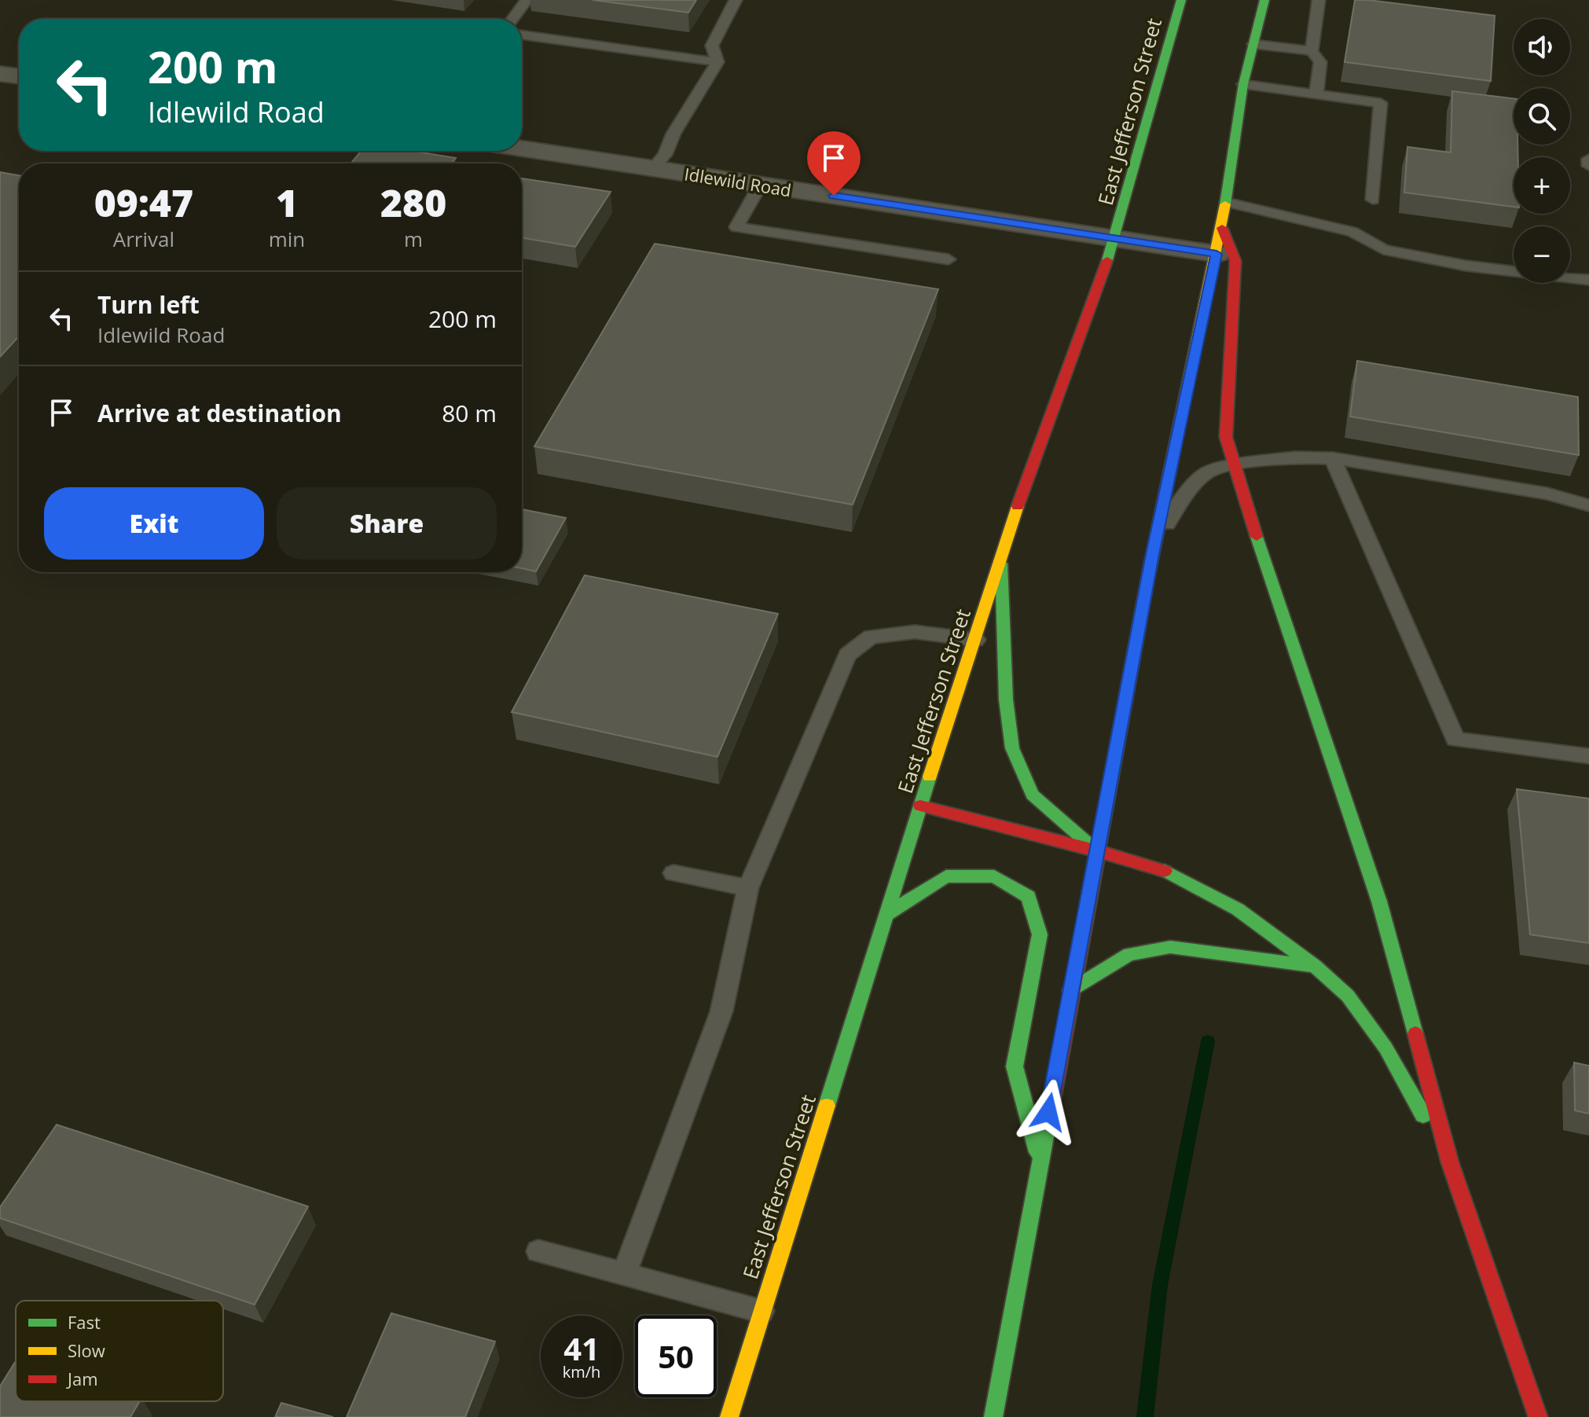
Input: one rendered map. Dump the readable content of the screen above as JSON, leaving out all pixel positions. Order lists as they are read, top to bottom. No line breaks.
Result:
{"streets":{"main road":["East Jefferson Street"],"street":["Idlewild Road"]},"crossings":[["East Jefferson Street","Idlewild Road"]],"legend":["Fast","Slow","Jam"],"page":{"map_buttons":["+","−"],"turn":["200 m","Idlewild Road"],"eta":["09:47","Arrival","1","min","280","m"],"list":[{"name":"Turn left","note":"Idlewild Road","value":"200 m"},{"name":"Arrive at destination","value":"80 m"}],"buttons":["Exit","Share"],"speed":"41 km/h","limit":"50"}}
